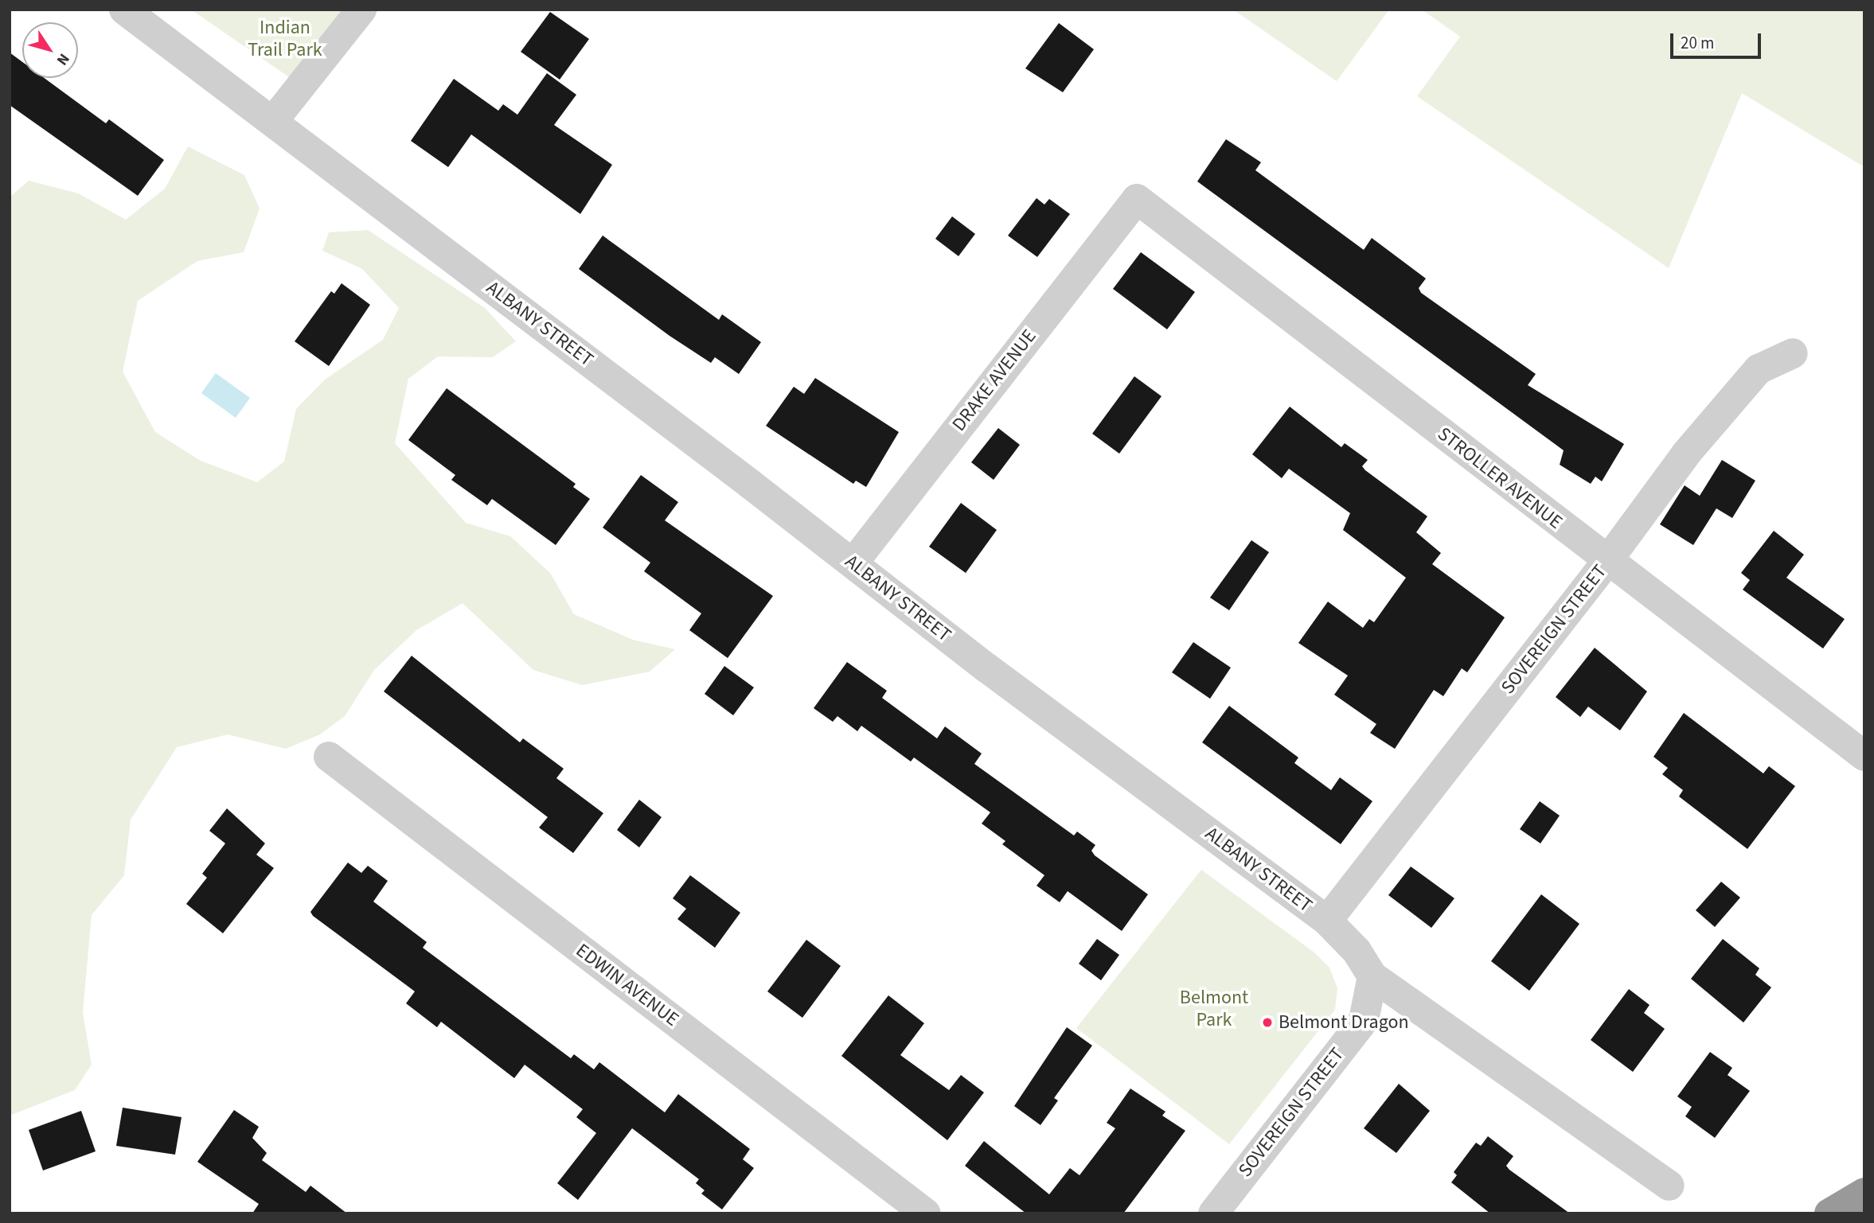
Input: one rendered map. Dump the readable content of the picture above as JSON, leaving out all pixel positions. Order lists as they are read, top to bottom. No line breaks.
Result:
{"streets":{"street":["ALBANY STREET","DRAKE AVENUE","STROLLER AVENUE","SOVEREIGN STREET","EDWIN AVENUE"]},"crossings":[["ALBANY STREET","DRAKE AVENUE"],["ALBANY STREET","SOVEREIGN STREET"],["DRAKE AVENUE","STROLLER AVENUE"],["STROLLER AVENUE","SOVEREIGN STREET"]],"parks":["Indian Trail Park","Belmont Park"],"places":["Belmont Dragon"],"scale_bar":"20 m","north":"bottom right"}
